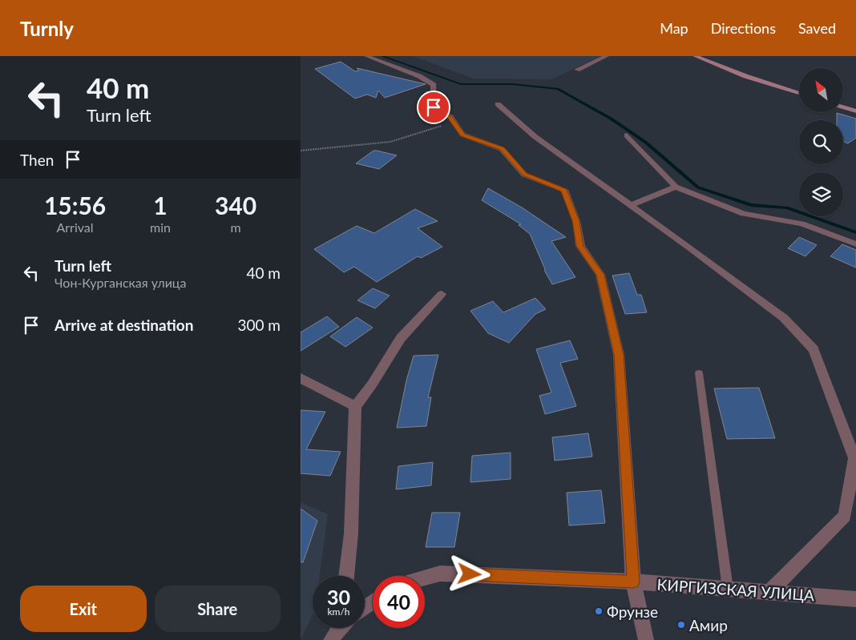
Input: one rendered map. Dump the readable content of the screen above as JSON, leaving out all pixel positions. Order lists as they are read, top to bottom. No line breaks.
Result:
{"streets":{"street":["КИРГИЗСКАЯ УЛИЦА"]},"places":["Фрунзе","Амир"],"north":"top left","page":{"header":"Turnly","nav":["Map","Directions","Saved"],"turn":["40 m","Turn left"],"then":"Then","eta":["15:56","Arrival","1","min","340","m"],"list":[{"name":"Turn left","note":"Чон-Курганская улица","value":"40 m"},{"name":"Arrive at destination","value":"300 m"}],"speed":"30 km/h","limit":"40","buttons":["Exit","Share"]}}
